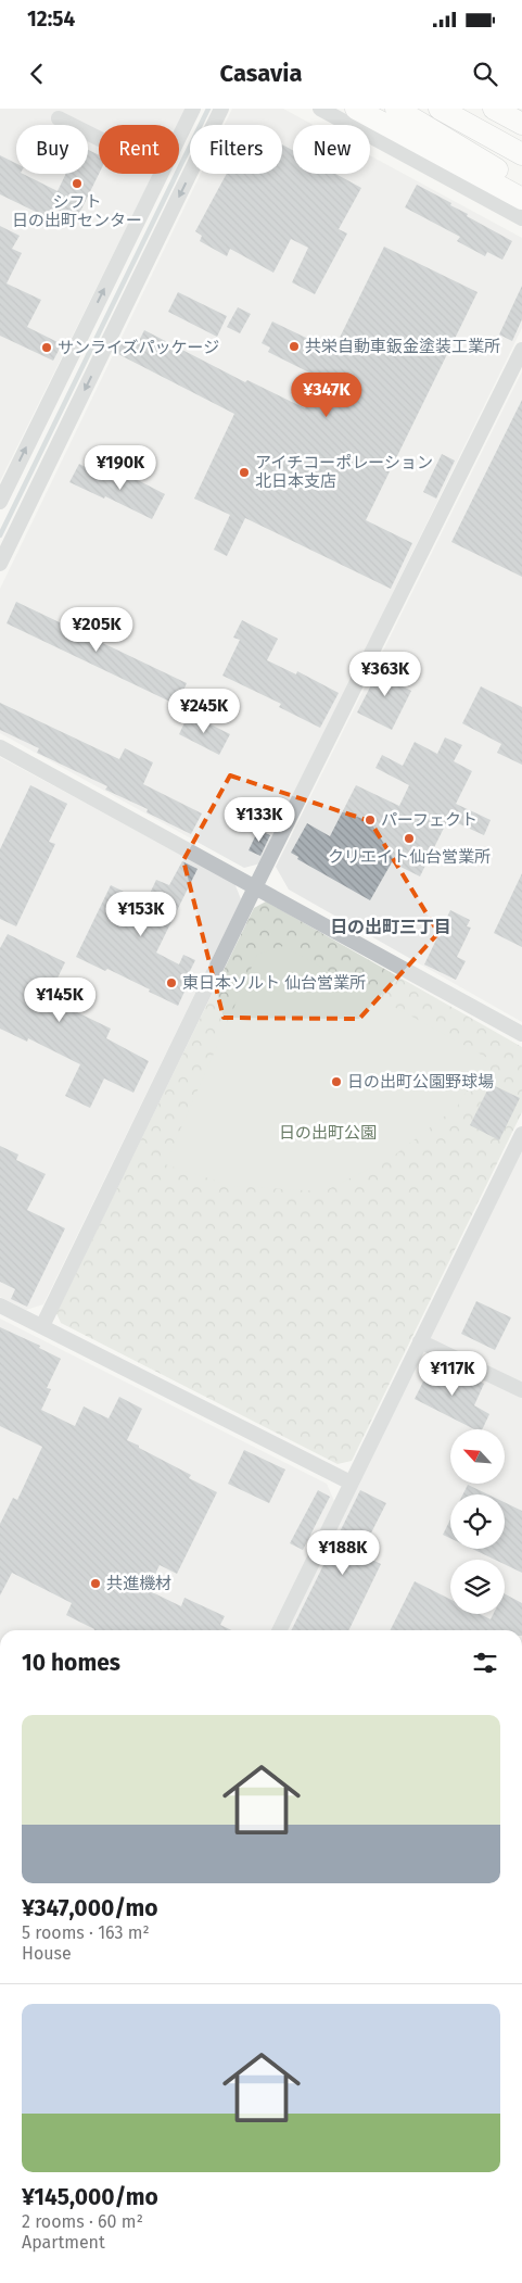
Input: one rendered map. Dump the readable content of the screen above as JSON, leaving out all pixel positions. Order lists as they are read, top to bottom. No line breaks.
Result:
{"districts":["日の出町三丁目"],"parks":["日の出町公園"],"places":["シフト 日の出町センター","共栄自動車鈑金塗装工業所","サンライズパッケージ","アイチコーポレーション 北日本支店","パーフェクト","クリエイト仙台営業所","東日本ソルト 仙台営業所","日の出町公園野球場","共進機材"],"north":"top left","page":{"status":"12:54","header":"Casavia","chip":["Buy","Rent","Filters","New"],"price":["¥347K","¥190K","¥205K","¥363K","¥245K","¥133K","¥153K","¥145K","¥117K","¥188K"],"heading":"10 homes","list":[{"name":"¥347,000/mo","note":"5 rooms · 163 m² · House"},{"name":"¥145,000/mo","note":"2 rooms · 60 m² · Apartment"}]}}
